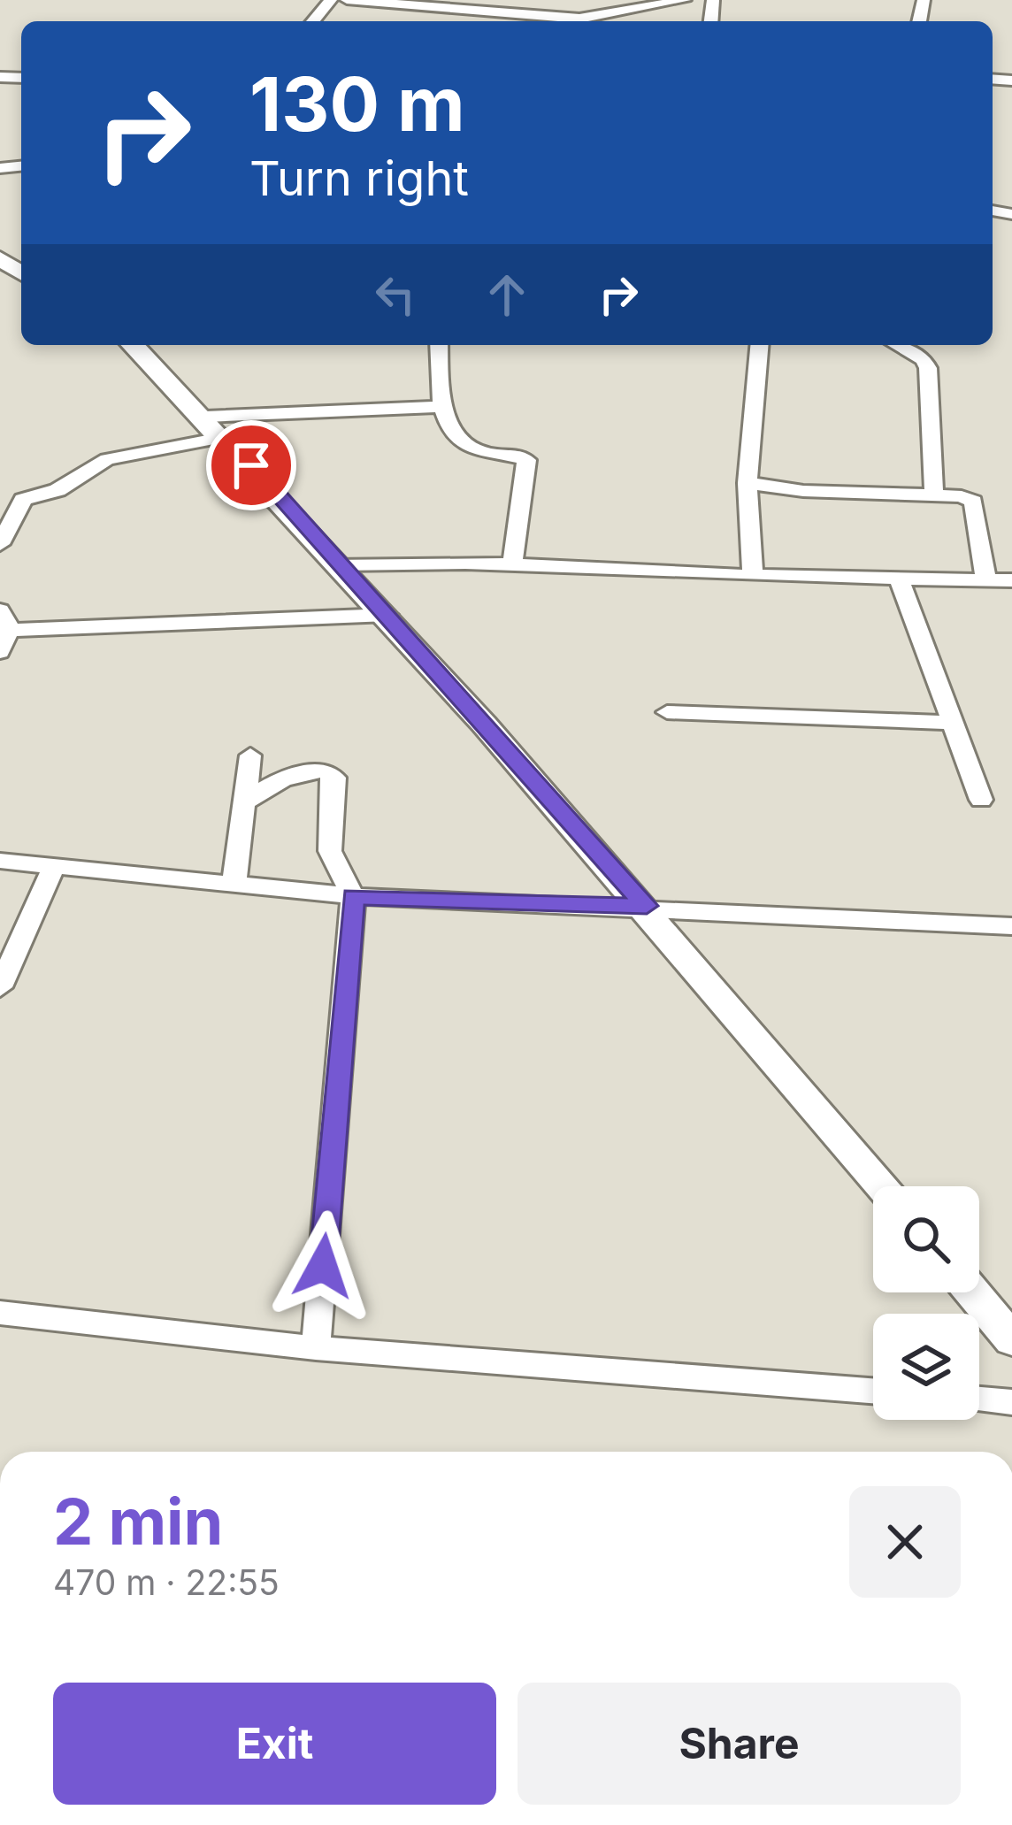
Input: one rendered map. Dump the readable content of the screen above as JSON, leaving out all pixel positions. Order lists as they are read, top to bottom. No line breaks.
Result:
{"page":{"turn":["130 m","Turn right"],"heading":["2 min","470 m · 22:55"],"buttons":["Exit","Share"]}}
